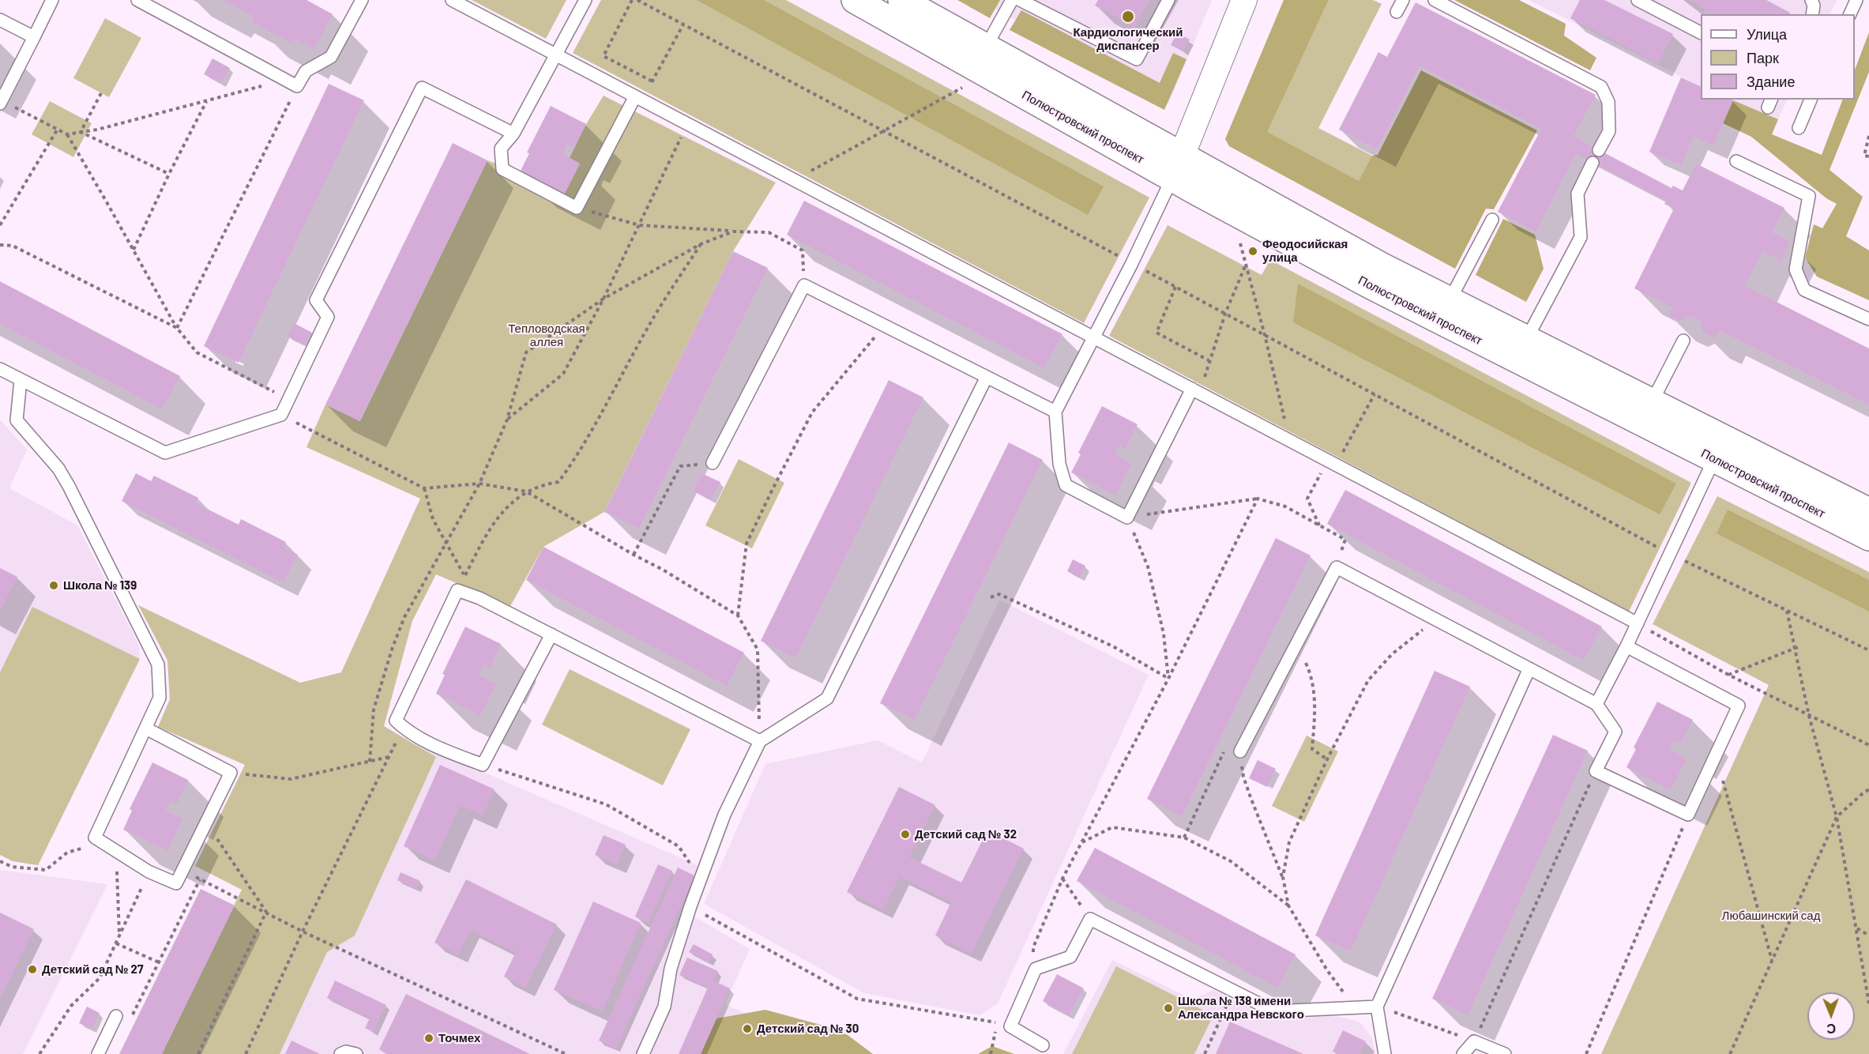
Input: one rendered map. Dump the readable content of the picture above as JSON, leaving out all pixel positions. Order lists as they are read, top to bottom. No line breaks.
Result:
{"streets":{"main road":["Полюстровский проспект"]},"parks":["Тепловодская аллея","Любашинский сад"],"places":["Кардиологический диспансер","Феодосийская улица","Школа № 139","Детский сад № 32","Детский сад № 27","Школа № 138 имени Александра Невского","Детский сад № 30","Точмех"],"legend":["Улица","Парк","Здание"],"north":"bottom"}
